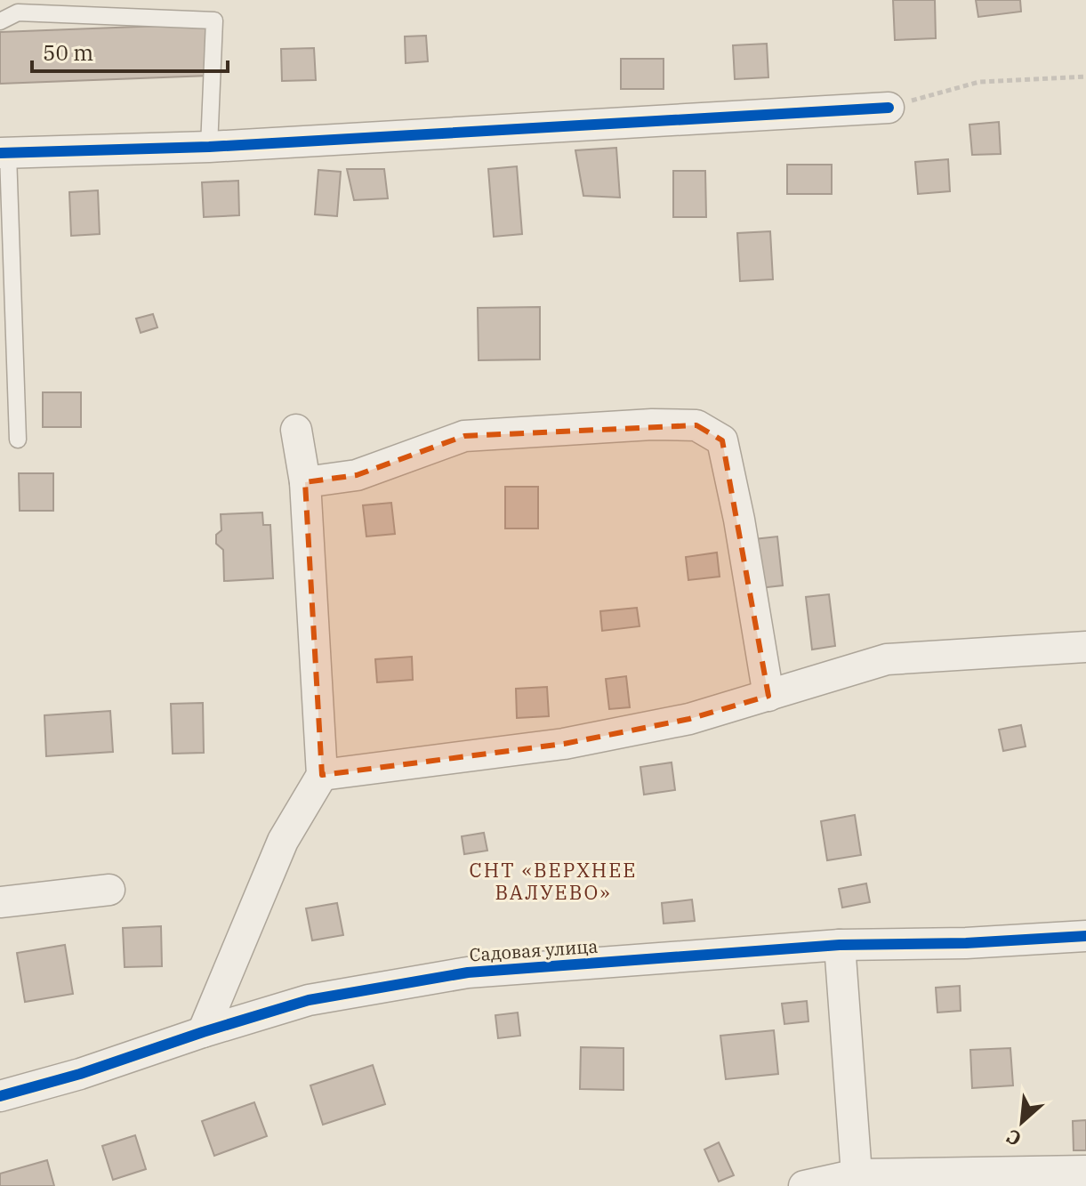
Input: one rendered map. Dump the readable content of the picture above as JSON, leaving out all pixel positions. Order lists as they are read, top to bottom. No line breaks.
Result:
{"streets":{"street":["Садовая улица"]},"districts":["СНТ «ВЕРХНЕЕ ВАЛУЕВО»"],"scale_bar":"50 m","north":"bottom left"}
